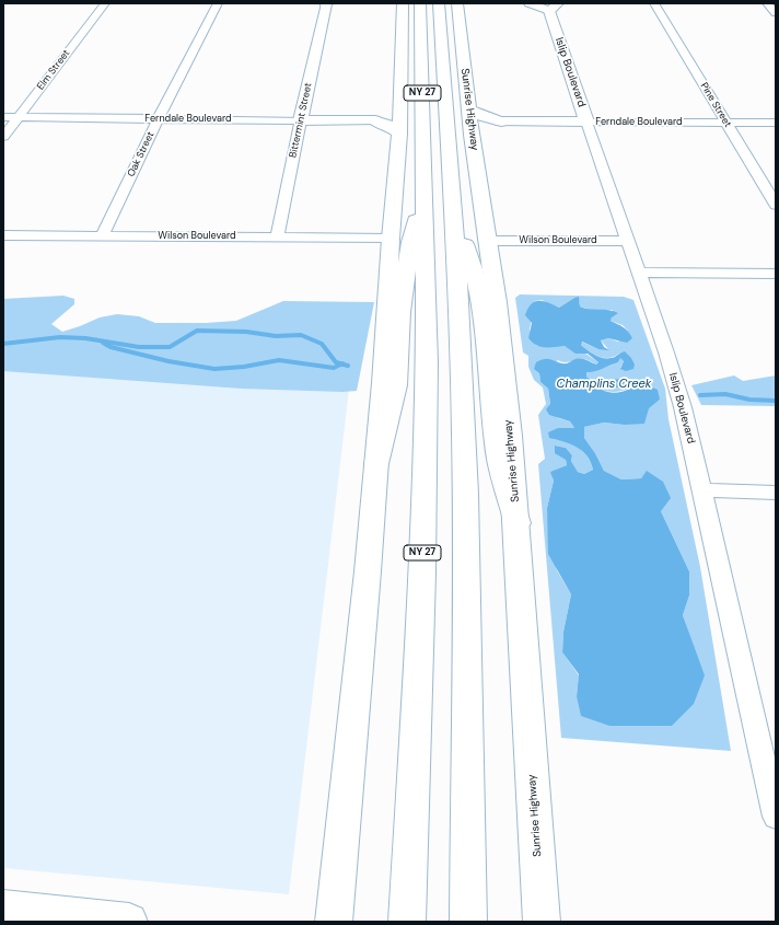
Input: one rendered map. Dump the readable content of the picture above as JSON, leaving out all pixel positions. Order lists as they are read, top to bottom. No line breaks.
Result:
{"streets":{"main road":["Islip Boulevard","NY 27","Sunrise Highway","Ferndale Boulevard","Bittermint Street"],"street":["Elm Street","Pine Street","Oak Street","Wilson Boulevard"]},"crossings":[["Elm Street","Ferndale Boulevard"],["Islip Boulevard","Ferndale Boulevard"],["Islip Boulevard","Wilson Boulevard"],["Pine Street","Ferndale Boulevard"],["Sunrise Highway","Wilson Boulevard"],["Ferndale Boulevard","Bittermint Street"],["Ferndale Boulevard","Oak Street"],["Bittermint Street","Wilson Boulevard"],["Oak Street","Wilson Boulevard"]],"water":["Champlins Creek"]}
